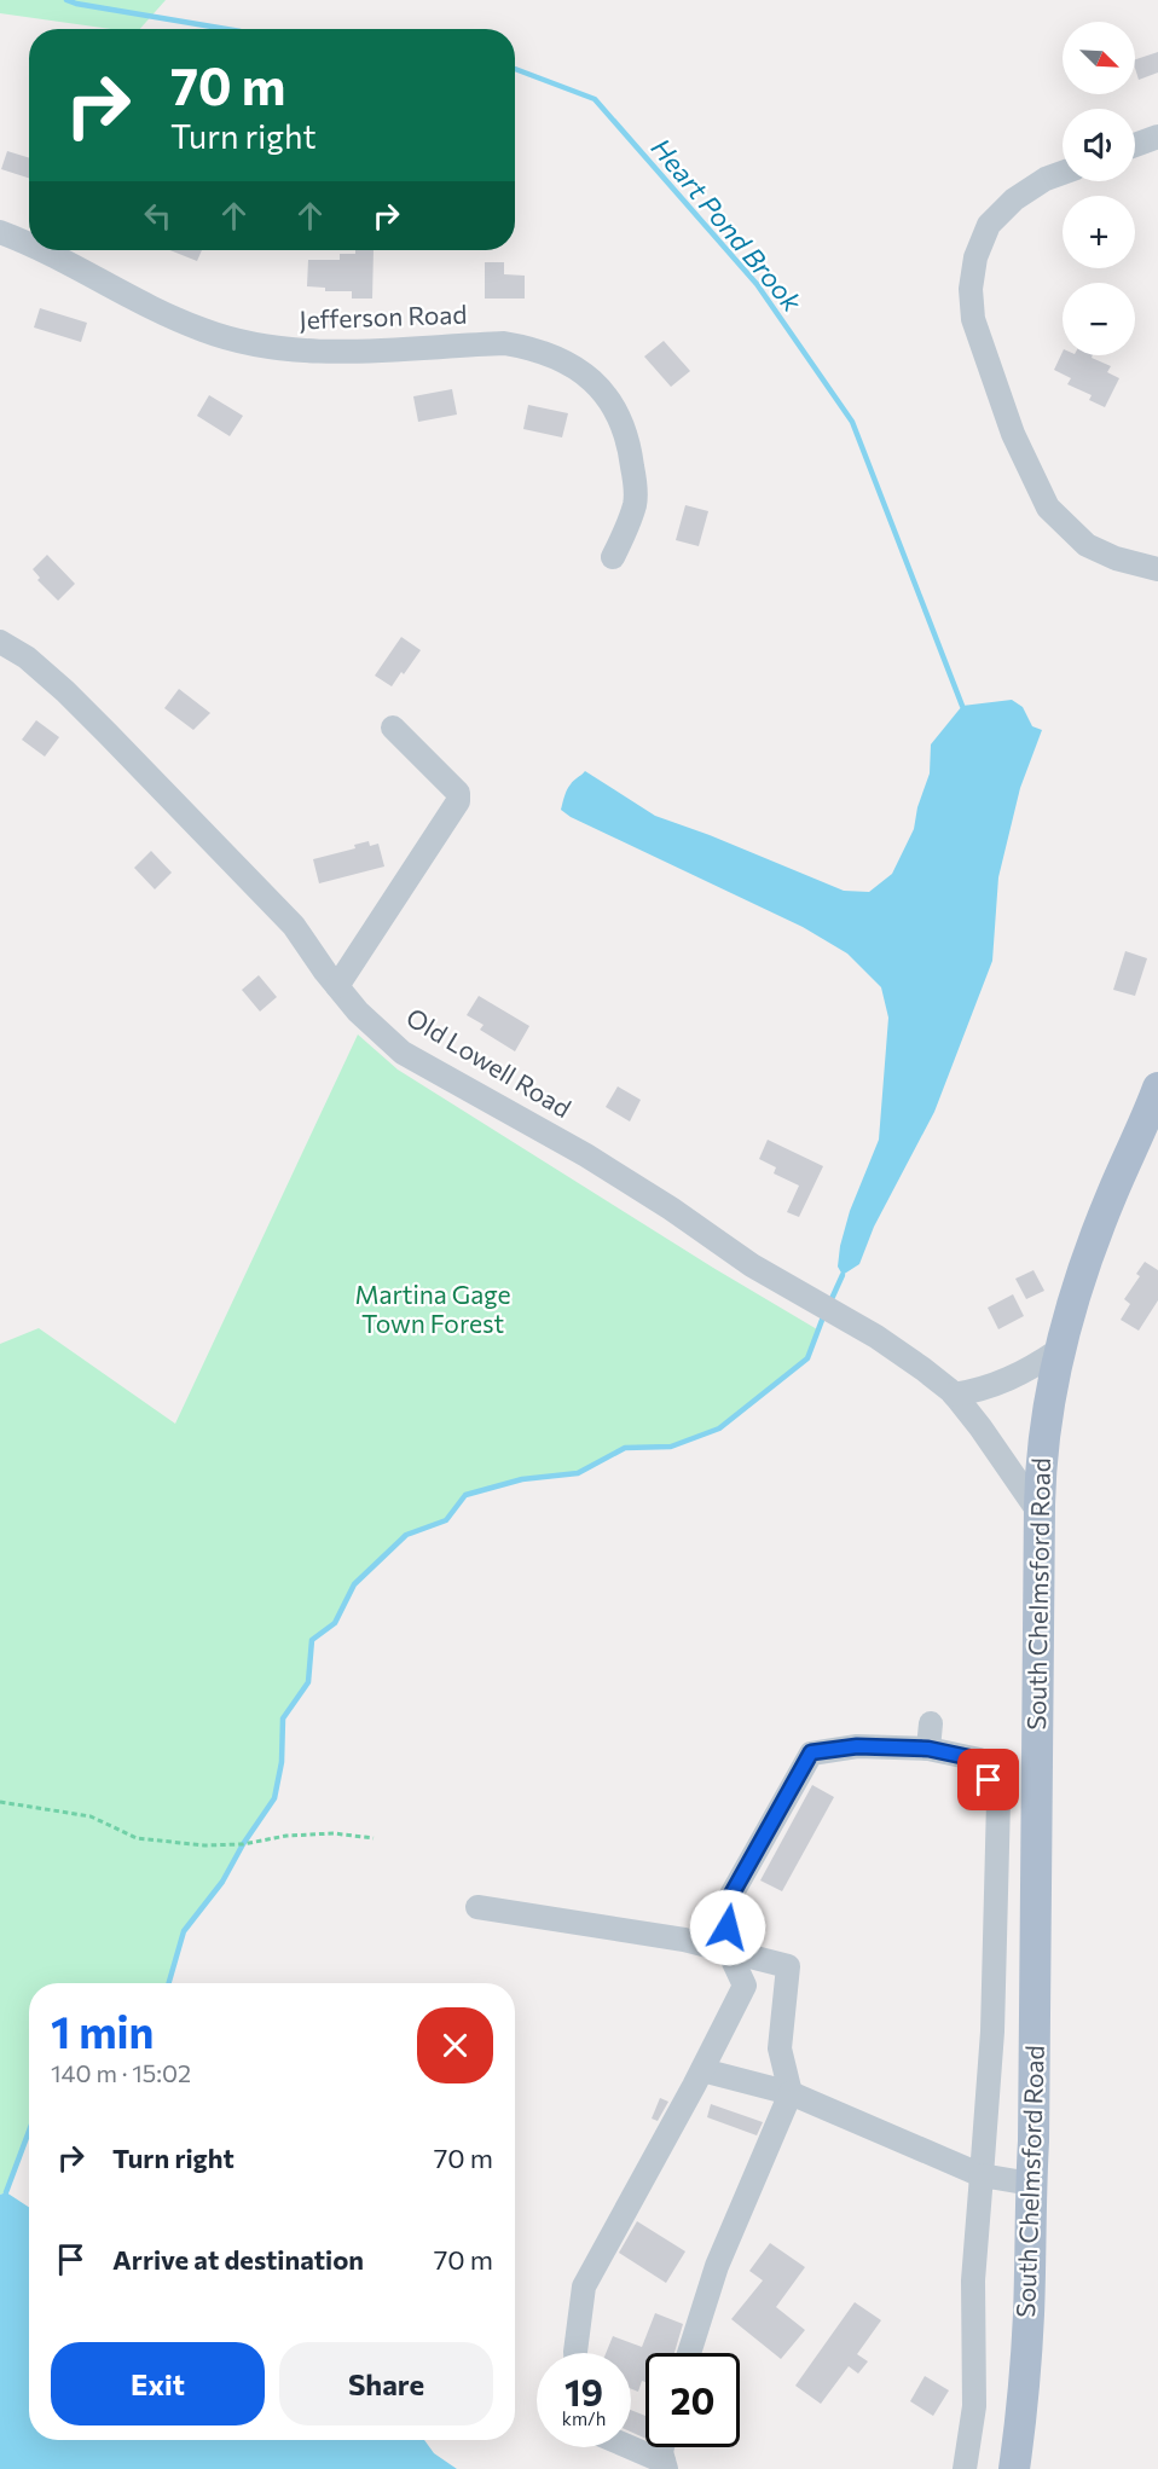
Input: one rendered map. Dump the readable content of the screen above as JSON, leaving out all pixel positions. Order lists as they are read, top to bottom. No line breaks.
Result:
{"streets":{"main road":["South Chelmsford Road"],"street":["Jefferson Road","Old Lowell Road"]},"crossings":[["Old Lowell Road","South Chelmsford Road"]],"water":["Heart Pond Brook"],"parks":["Martina Gage Town Forest"],"north":"bottom right","page":{"map_buttons":["+","−"],"turn":["70 m","Turn right"],"heading":["1 min","140 m · 15:02"],"list":[{"name":"Turn right","value":"70 m"},{"name":"Arrive at destination","value":"70 m"}],"buttons":["Exit","Share"],"speed":"19 km/h","limit":"20"}}
